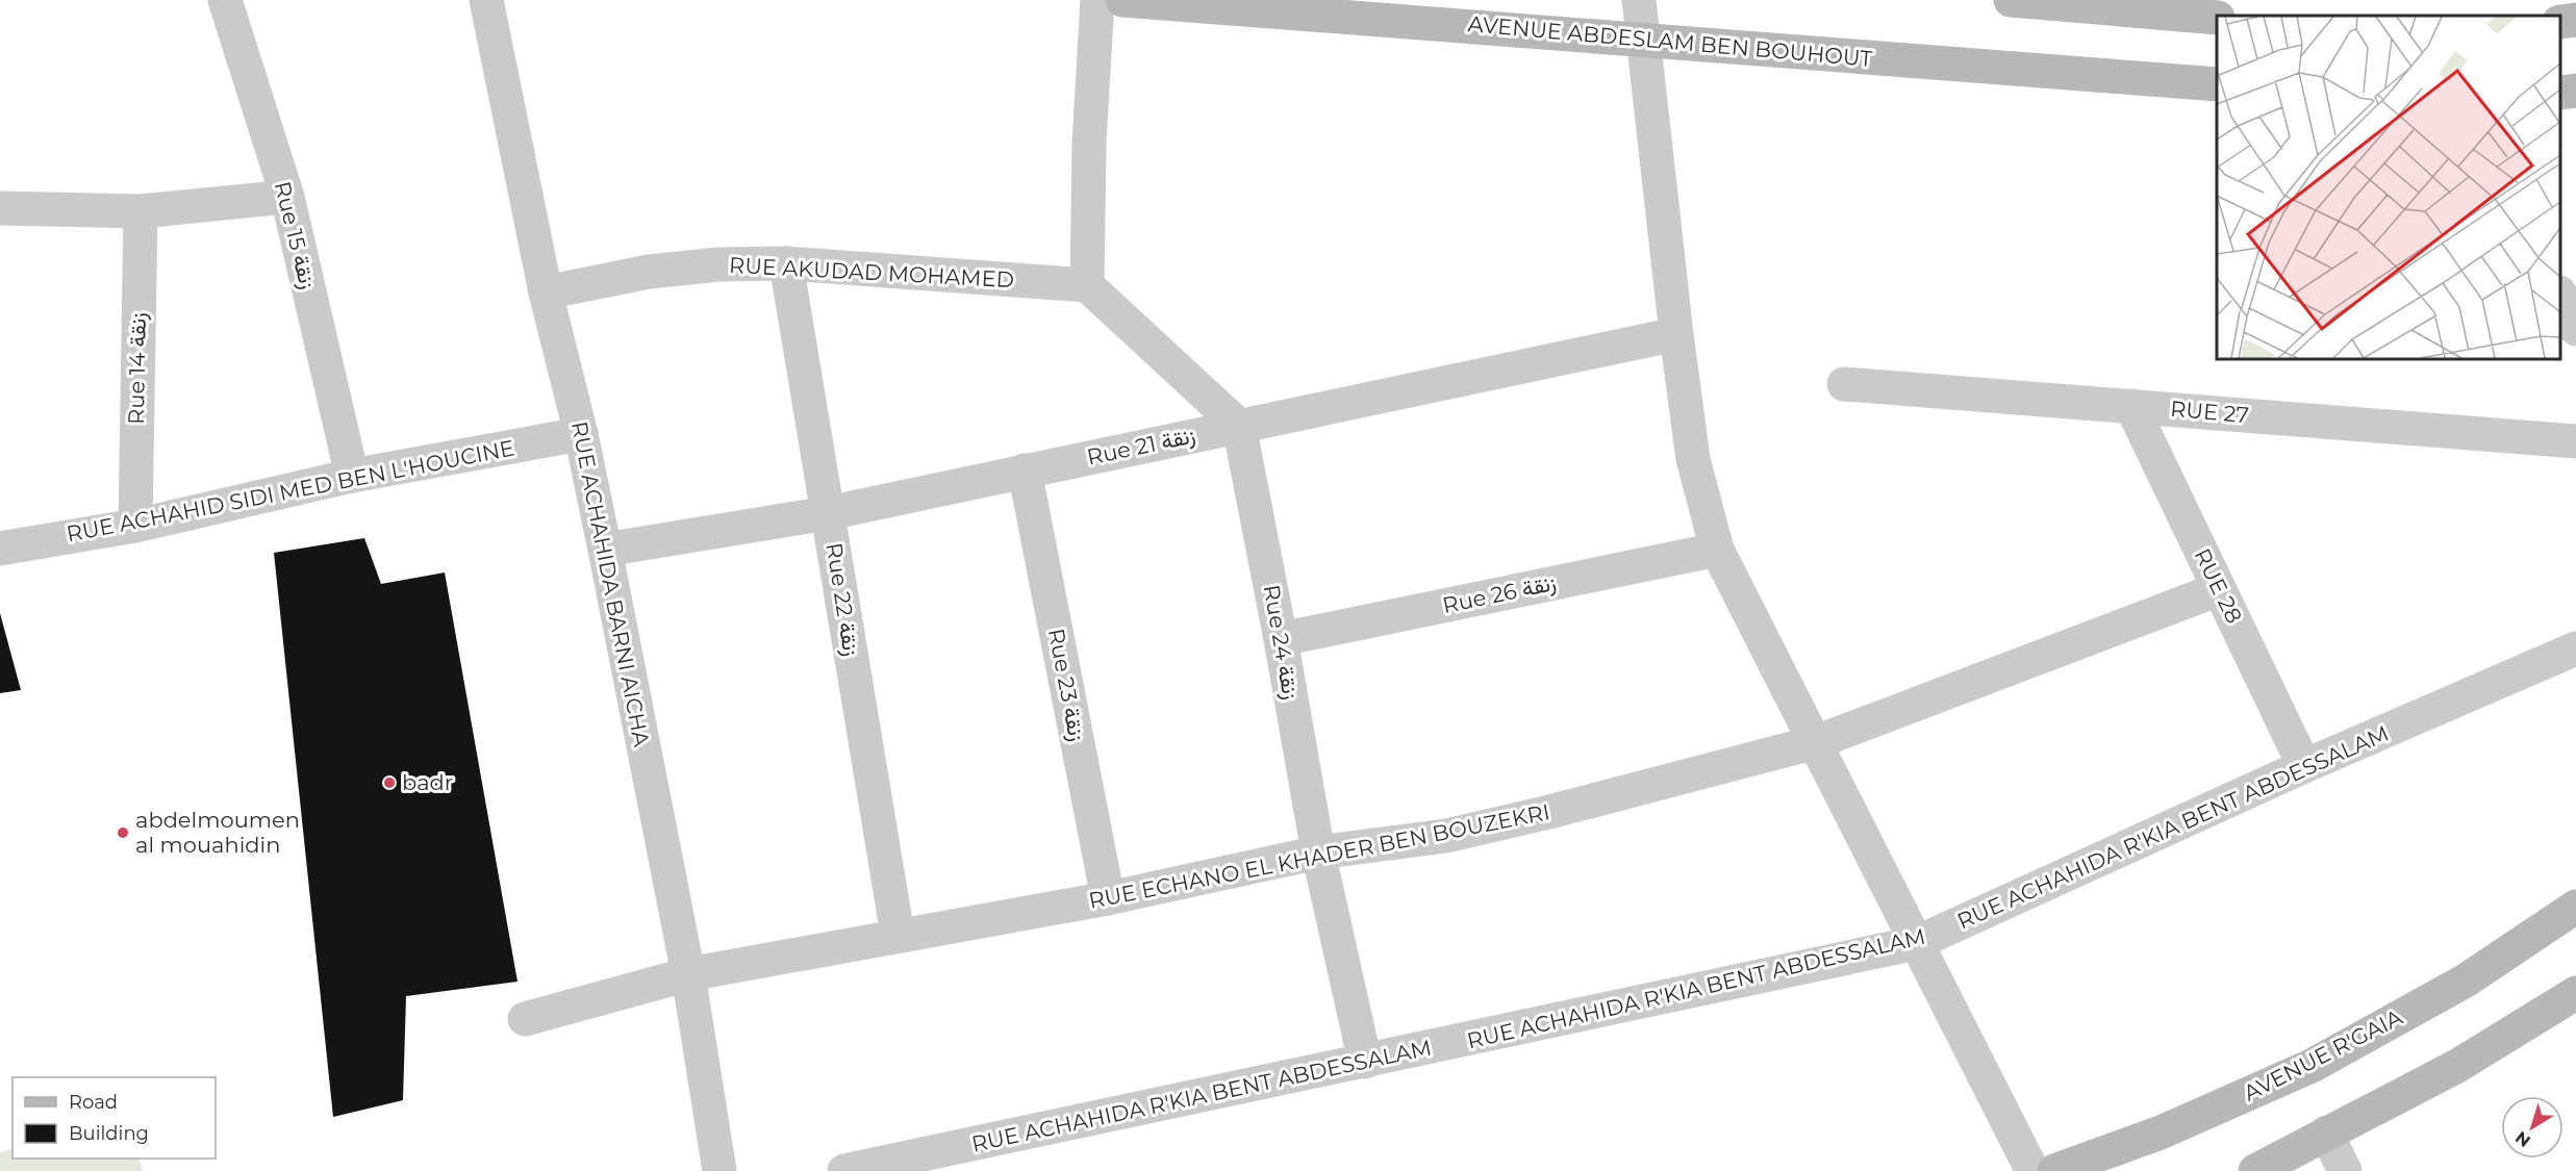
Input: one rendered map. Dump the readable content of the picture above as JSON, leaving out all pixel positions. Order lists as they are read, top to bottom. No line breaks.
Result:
{"streets":{"main road":["AVENUE ABDESLAM BEN BOUHOUT","AVENUE R'GAIA"],"street":["Rue 15 زنقة","RUE AKUDAD MOHAMED","Rue 14 زنقة","RUE 27","Rue 21 زنقة","RUE ACHAHID SIDI MED BEN L'HOUCINE","RUE ACHAHIDA BARNI AICHA","RUE 28","Rue 26 زنقة","Rue 22 زنقة","Rue 24 زنقة","Rue 23 زنقة","RUE ACHAHIDA R'KIA BENT ABDESSALAM","RUE ECHANO EL KHADER BEN BOUZEKRI"]},"crossings":[["Rue 15 زنقة","RUE ACHAHID SIDI MED BEN L'HOUCINE"],["RUE AKUDAD MOHAMED","RUE ACHAHIDA BARNI AICHA"],["RUE AKUDAD MOHAMED","Rue 22 زنقة"],["Rue 14 زنقة","RUE ACHAHID SIDI MED BEN L'HOUCINE"],["RUE 27","RUE 28"],["Rue 21 زنقة","RUE ACHAHIDA BARNI AICHA"],["Rue 21 زنقة","Rue 22 زنقة"],["Rue 21 زنقة","Rue 24 زنقة"],["Rue 21 زنقة","Rue 23 زنقة"],["RUE ACHAHID SIDI MED BEN L'HOUCINE","RUE ACHAHIDA BARNI AICHA"],["RUE ACHAHIDA BARNI AICHA","RUE ECHANO EL KHADER BEN BOUZEKRI"],["RUE 28","RUE ACHAHIDA R'KIA BENT ABDESSALAM"],["RUE 28","RUE ECHANO EL KHADER BEN BOUZEKRI"],["Rue 26 زنقة","Rue 24 زنقة"],["Rue 22 زنقة","RUE ECHANO EL KHADER BEN BOUZEKRI"],["Rue 24 زنقة","RUE ACHAHIDA R'KIA BENT ABDESSALAM"],["Rue 24 زنقة","RUE ECHANO EL KHADER BEN BOUZEKRI"],["Rue 23 زنقة","RUE ECHANO EL KHADER BEN BOUZEKRI"]],"places":["badr","abdelmoumen al mouahidin"],"legend":["Road","Building"],"north":"bottom left"}
